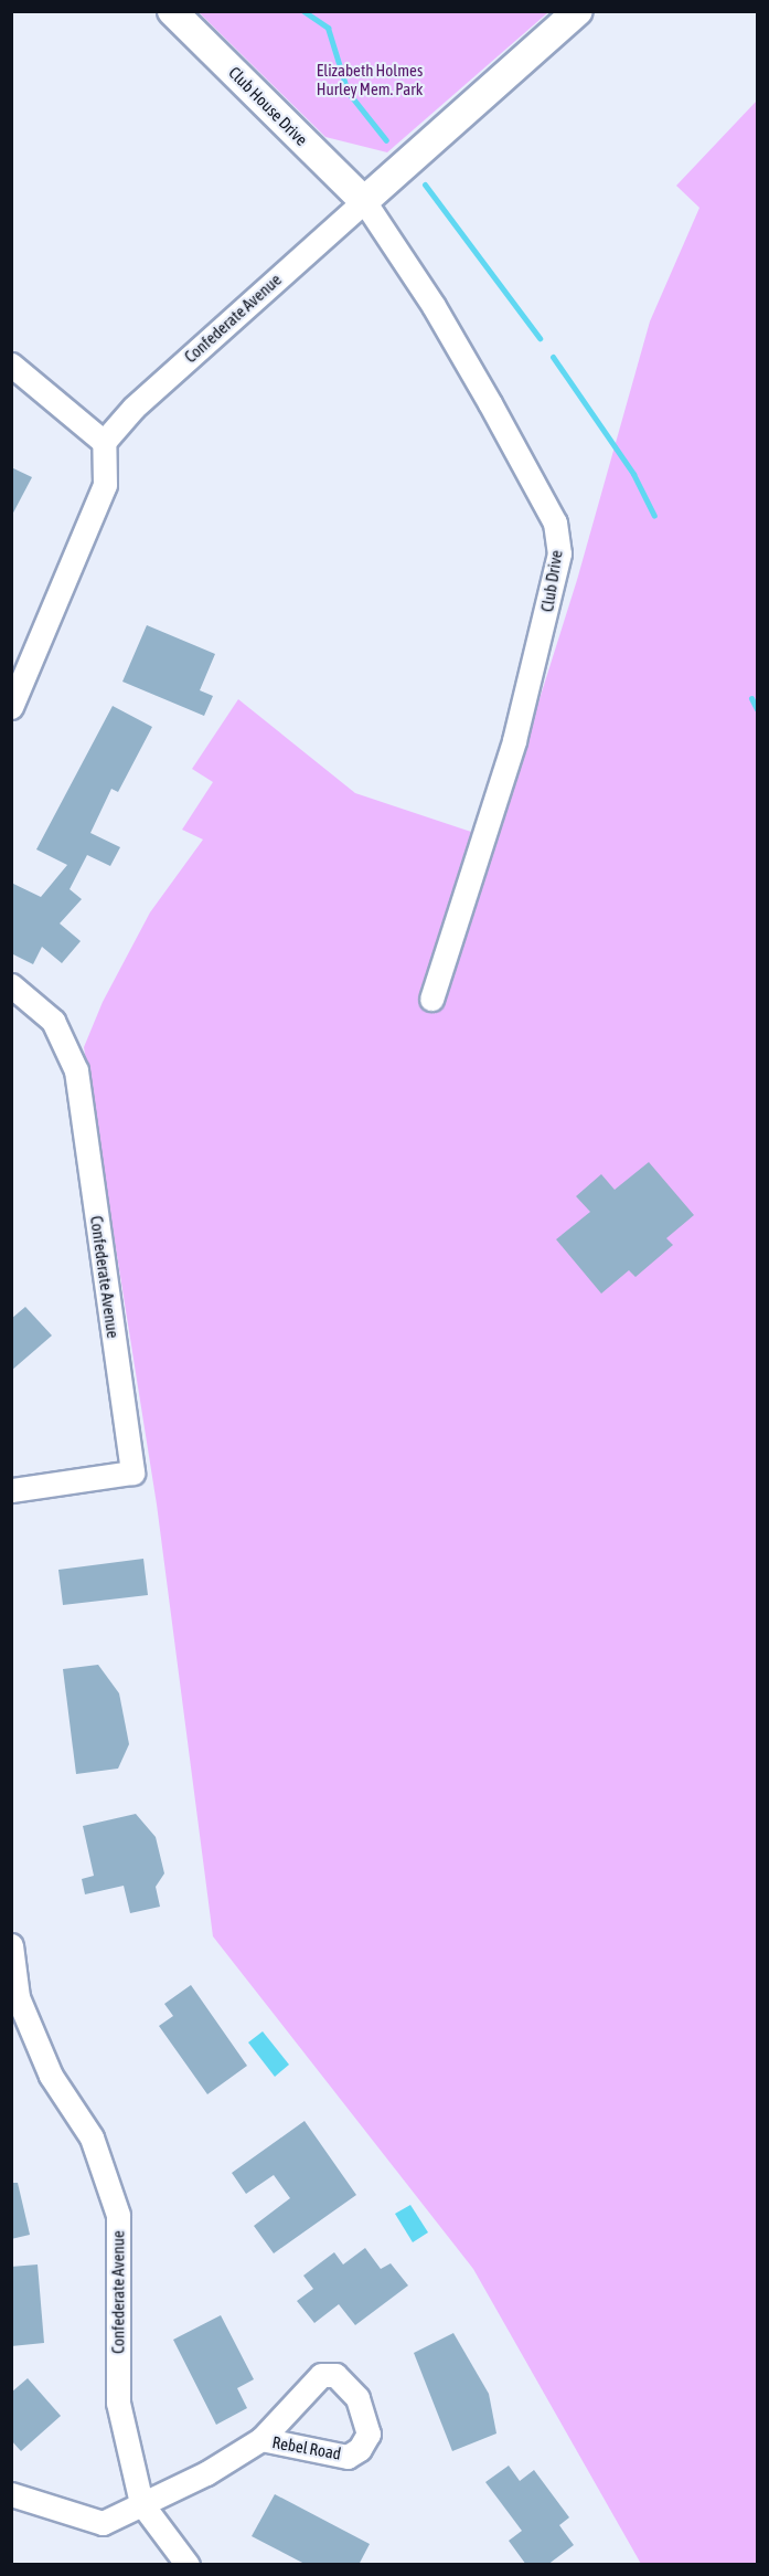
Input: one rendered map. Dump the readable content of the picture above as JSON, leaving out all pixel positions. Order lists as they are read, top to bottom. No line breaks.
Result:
{"streets":{"street":["Club House Drive","Confederate Avenue","Club Drive","Rebel Road"]},"crossings":[["Club House Drive","Confederate Avenue"],["Club House Drive","Club Drive"],["Confederate Avenue","Club Drive"],["Confederate Avenue","Rebel Road"]],"parks":["Elizabeth Holmes Hurley Mem. Park"]}
